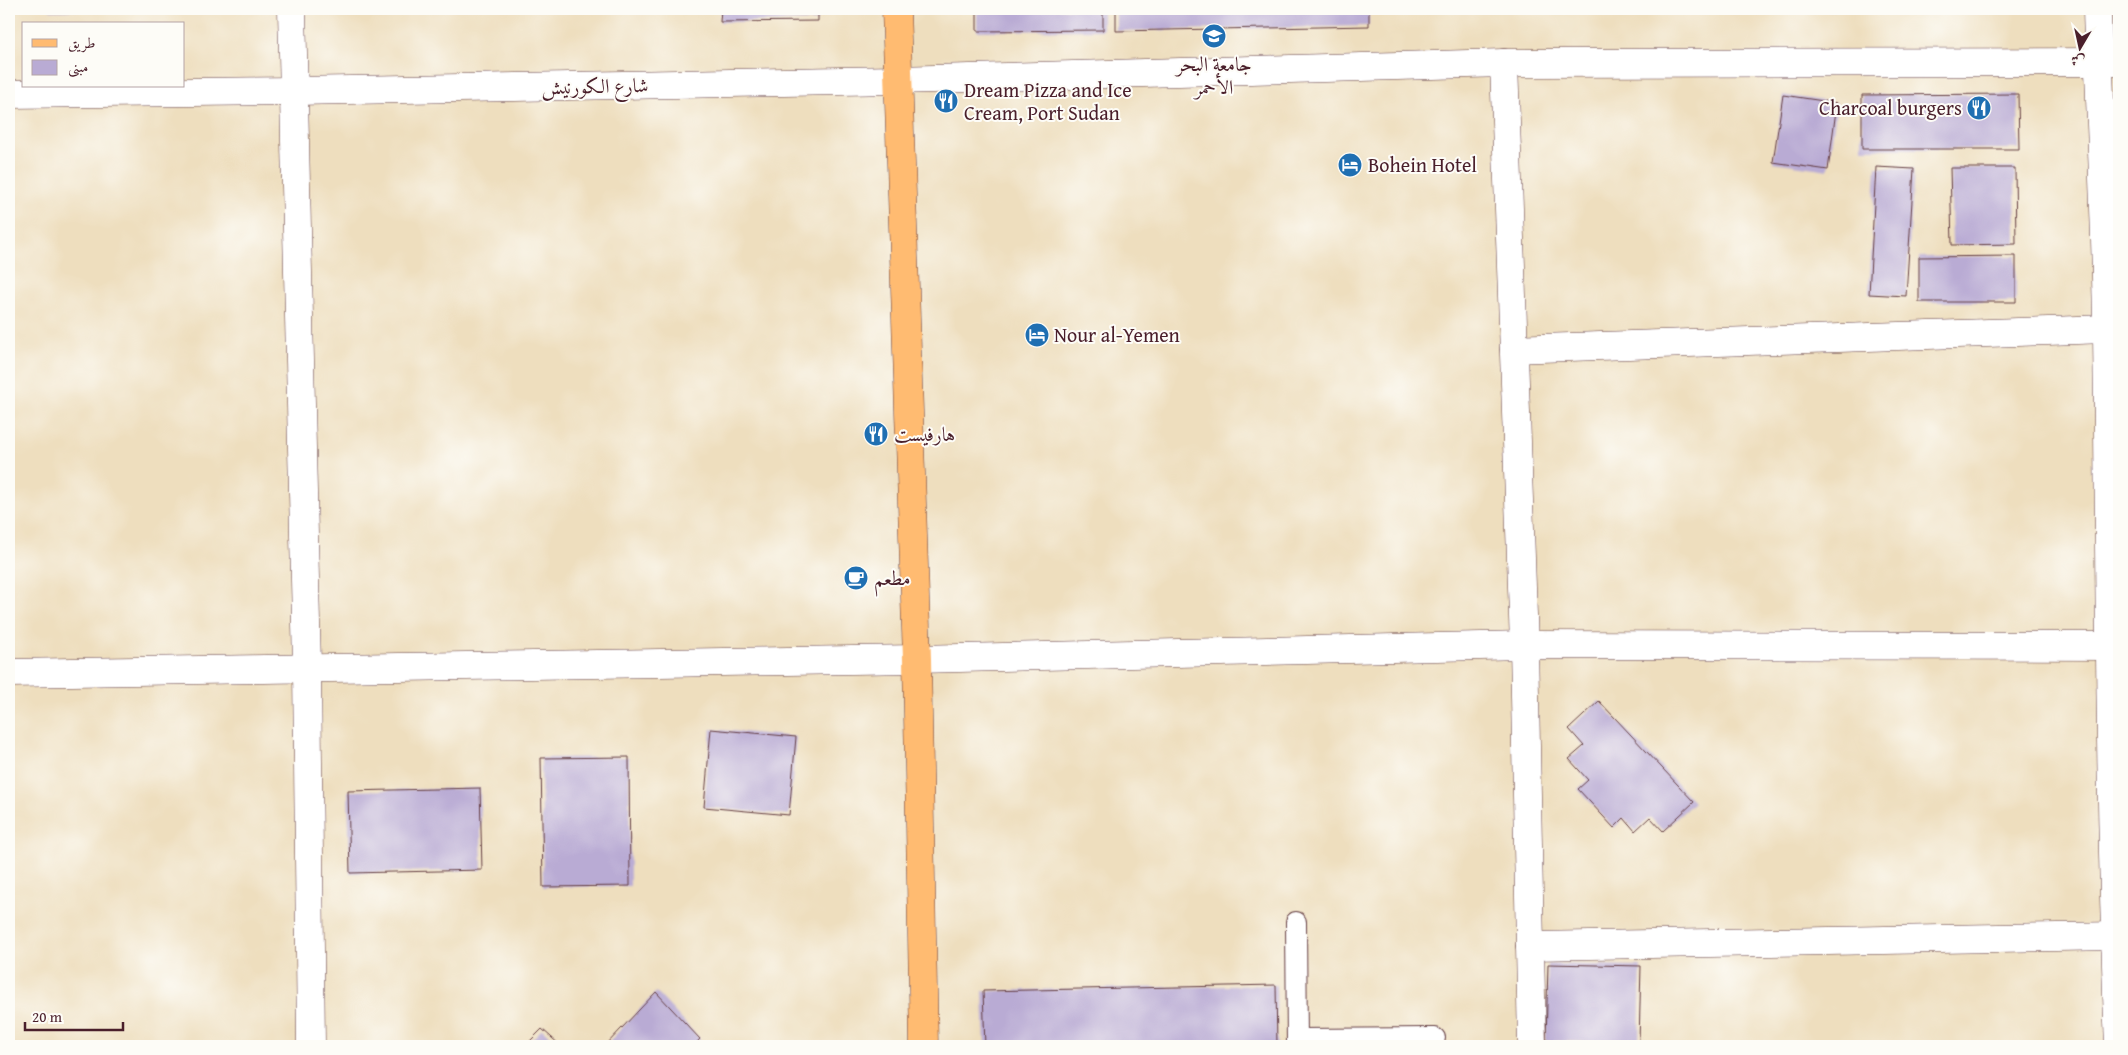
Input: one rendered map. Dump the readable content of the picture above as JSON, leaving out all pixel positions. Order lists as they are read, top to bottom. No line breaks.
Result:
{"streets":{"street":["شارع الكورنيش"]},"places":{"school or university":["جامعة البحر الأحمر"],"restaurant":["Dream Pizza and Ice Cream, Port Sudan","Charcoal burgers","هارفيست"],"hotel":["Bohein Hotel","Nour al-Yemen"],"cafe":["مطعم"]},"legend":["طريق","مبنى"],"scale_bar":"20 m","north":"bottom"}
